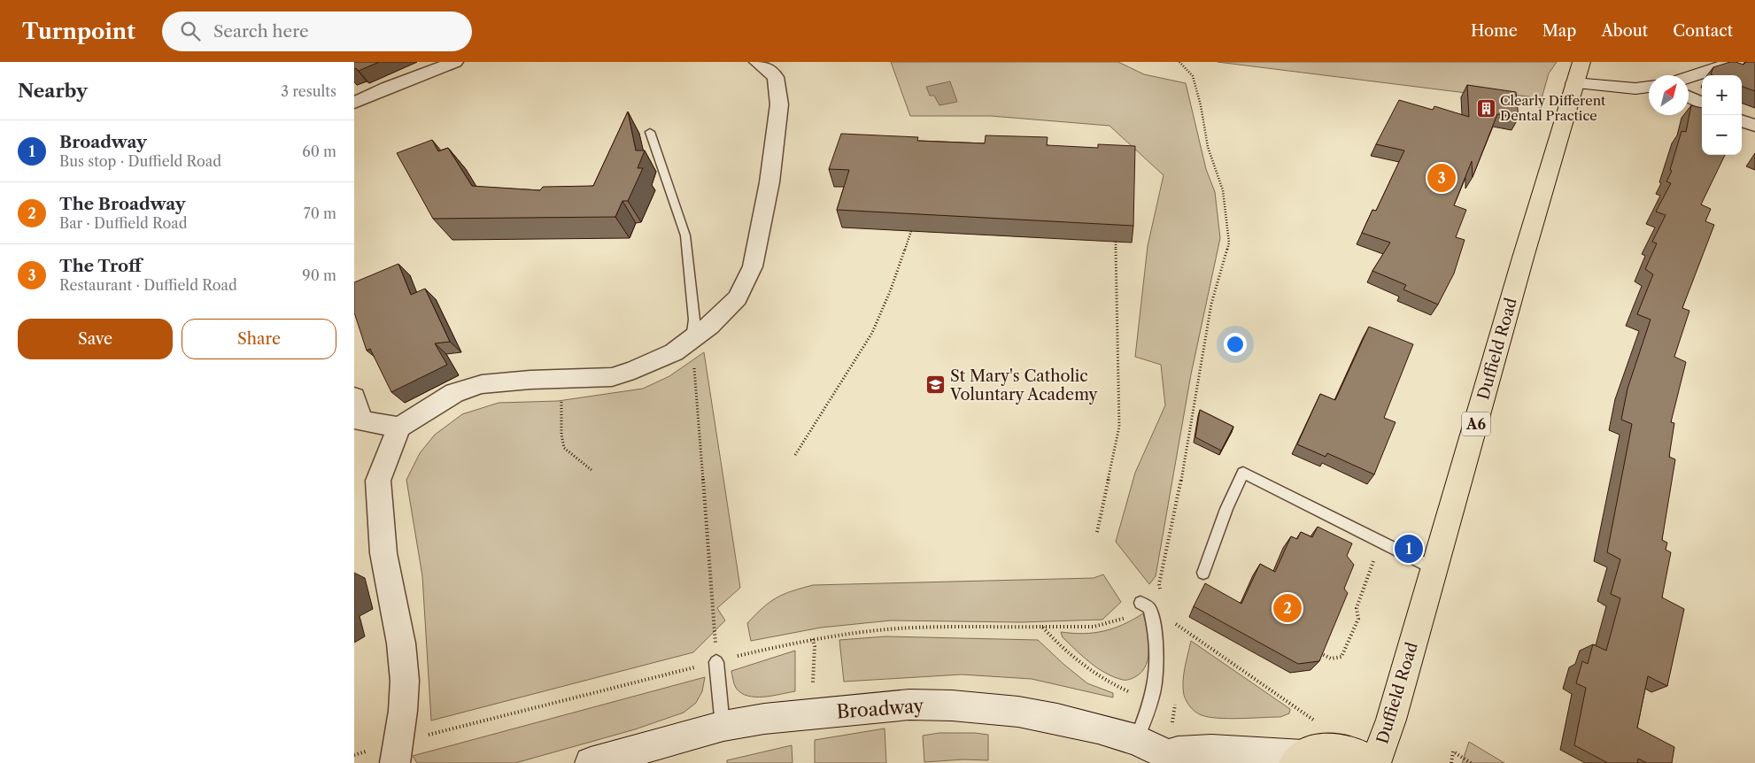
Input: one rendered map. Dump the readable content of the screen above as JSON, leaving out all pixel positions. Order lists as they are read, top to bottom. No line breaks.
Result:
{"streets":{"main road":["Duffield Road","A6"],"street":["Broadway"]},"places":{"building":["Clearly Different Dental Practice"],"school or university":["St Mary's Catholic Voluntary Academy"]},"north":"top right","page":{"header":"Turnpoint","search":"Search here","nav":["Home","Map","About","Contact"],"heading":["Nearby","3 results"],"map_buttons":["+","−"],"list":[{"mark":"1","name":"Broadway","note":"Bus stop · Duffield Road","value":"60 m"},{"mark":"2","name":"The Broadway","note":"Bar · Duffield Road","value":"70 m"},{"mark":"3","name":"The Troff","note":"Restaurant · Duffield Road","value":"90 m"}],"pins":["3","1","2"],"buttons":["Save","Share"]}}
